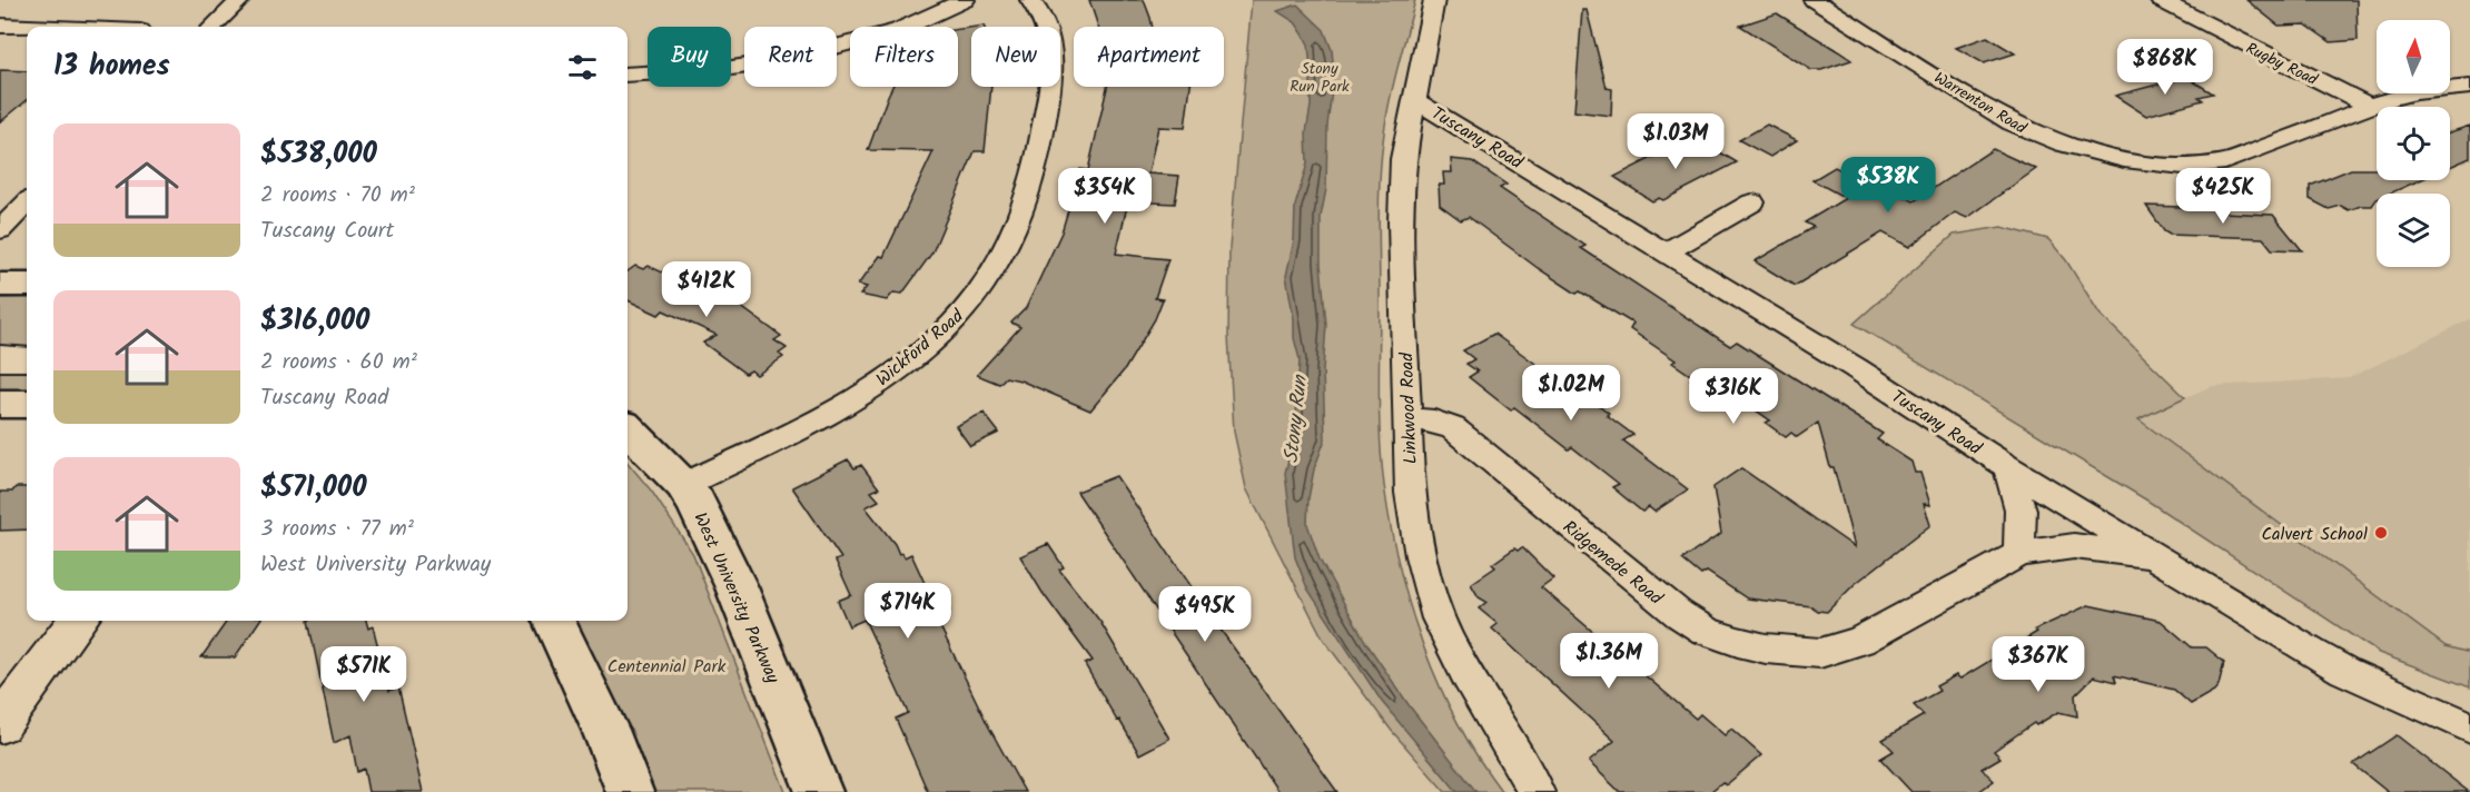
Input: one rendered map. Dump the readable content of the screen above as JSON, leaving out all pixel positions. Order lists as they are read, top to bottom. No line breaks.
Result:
{"streets":{"main road":["West University Parkway"],"street":["Rugby Road","Warrenton Road","Tuscany Road","Wickford Road","Linkwood Road","Ridgemede Road"]},"crossings":[["Rugby Road","Warrenton Road"],["Tuscany Road","Linkwood Road"],["Tuscany Road","Ridgemede Road"],["Wickford Road","West University Parkway"],["Linkwood Road","Ridgemede Road"]],"water":["Stony Run"],"parks":["Stony Run Park","Centennial Park"],"places":["Calvert School"],"north":"top","page":{"chip":["Buy","Rent","Filters","New","Apartment"],"heading":"13 homes","price":["$868K","$1.03M","$538K","$354K","$425K","$412K","$1.02M","$316K","$714K","$495K","$1.36M","$367K","$571K"],"list":[{"name":"$538,000","note":"2 rooms · 70 m² · Tuscany Court"},{"name":"$316,000","note":"2 rooms · 60 m² · Tuscany Road"},{"name":"$571,000","note":"3 rooms · 77 m² · West University Parkway"}]}}
